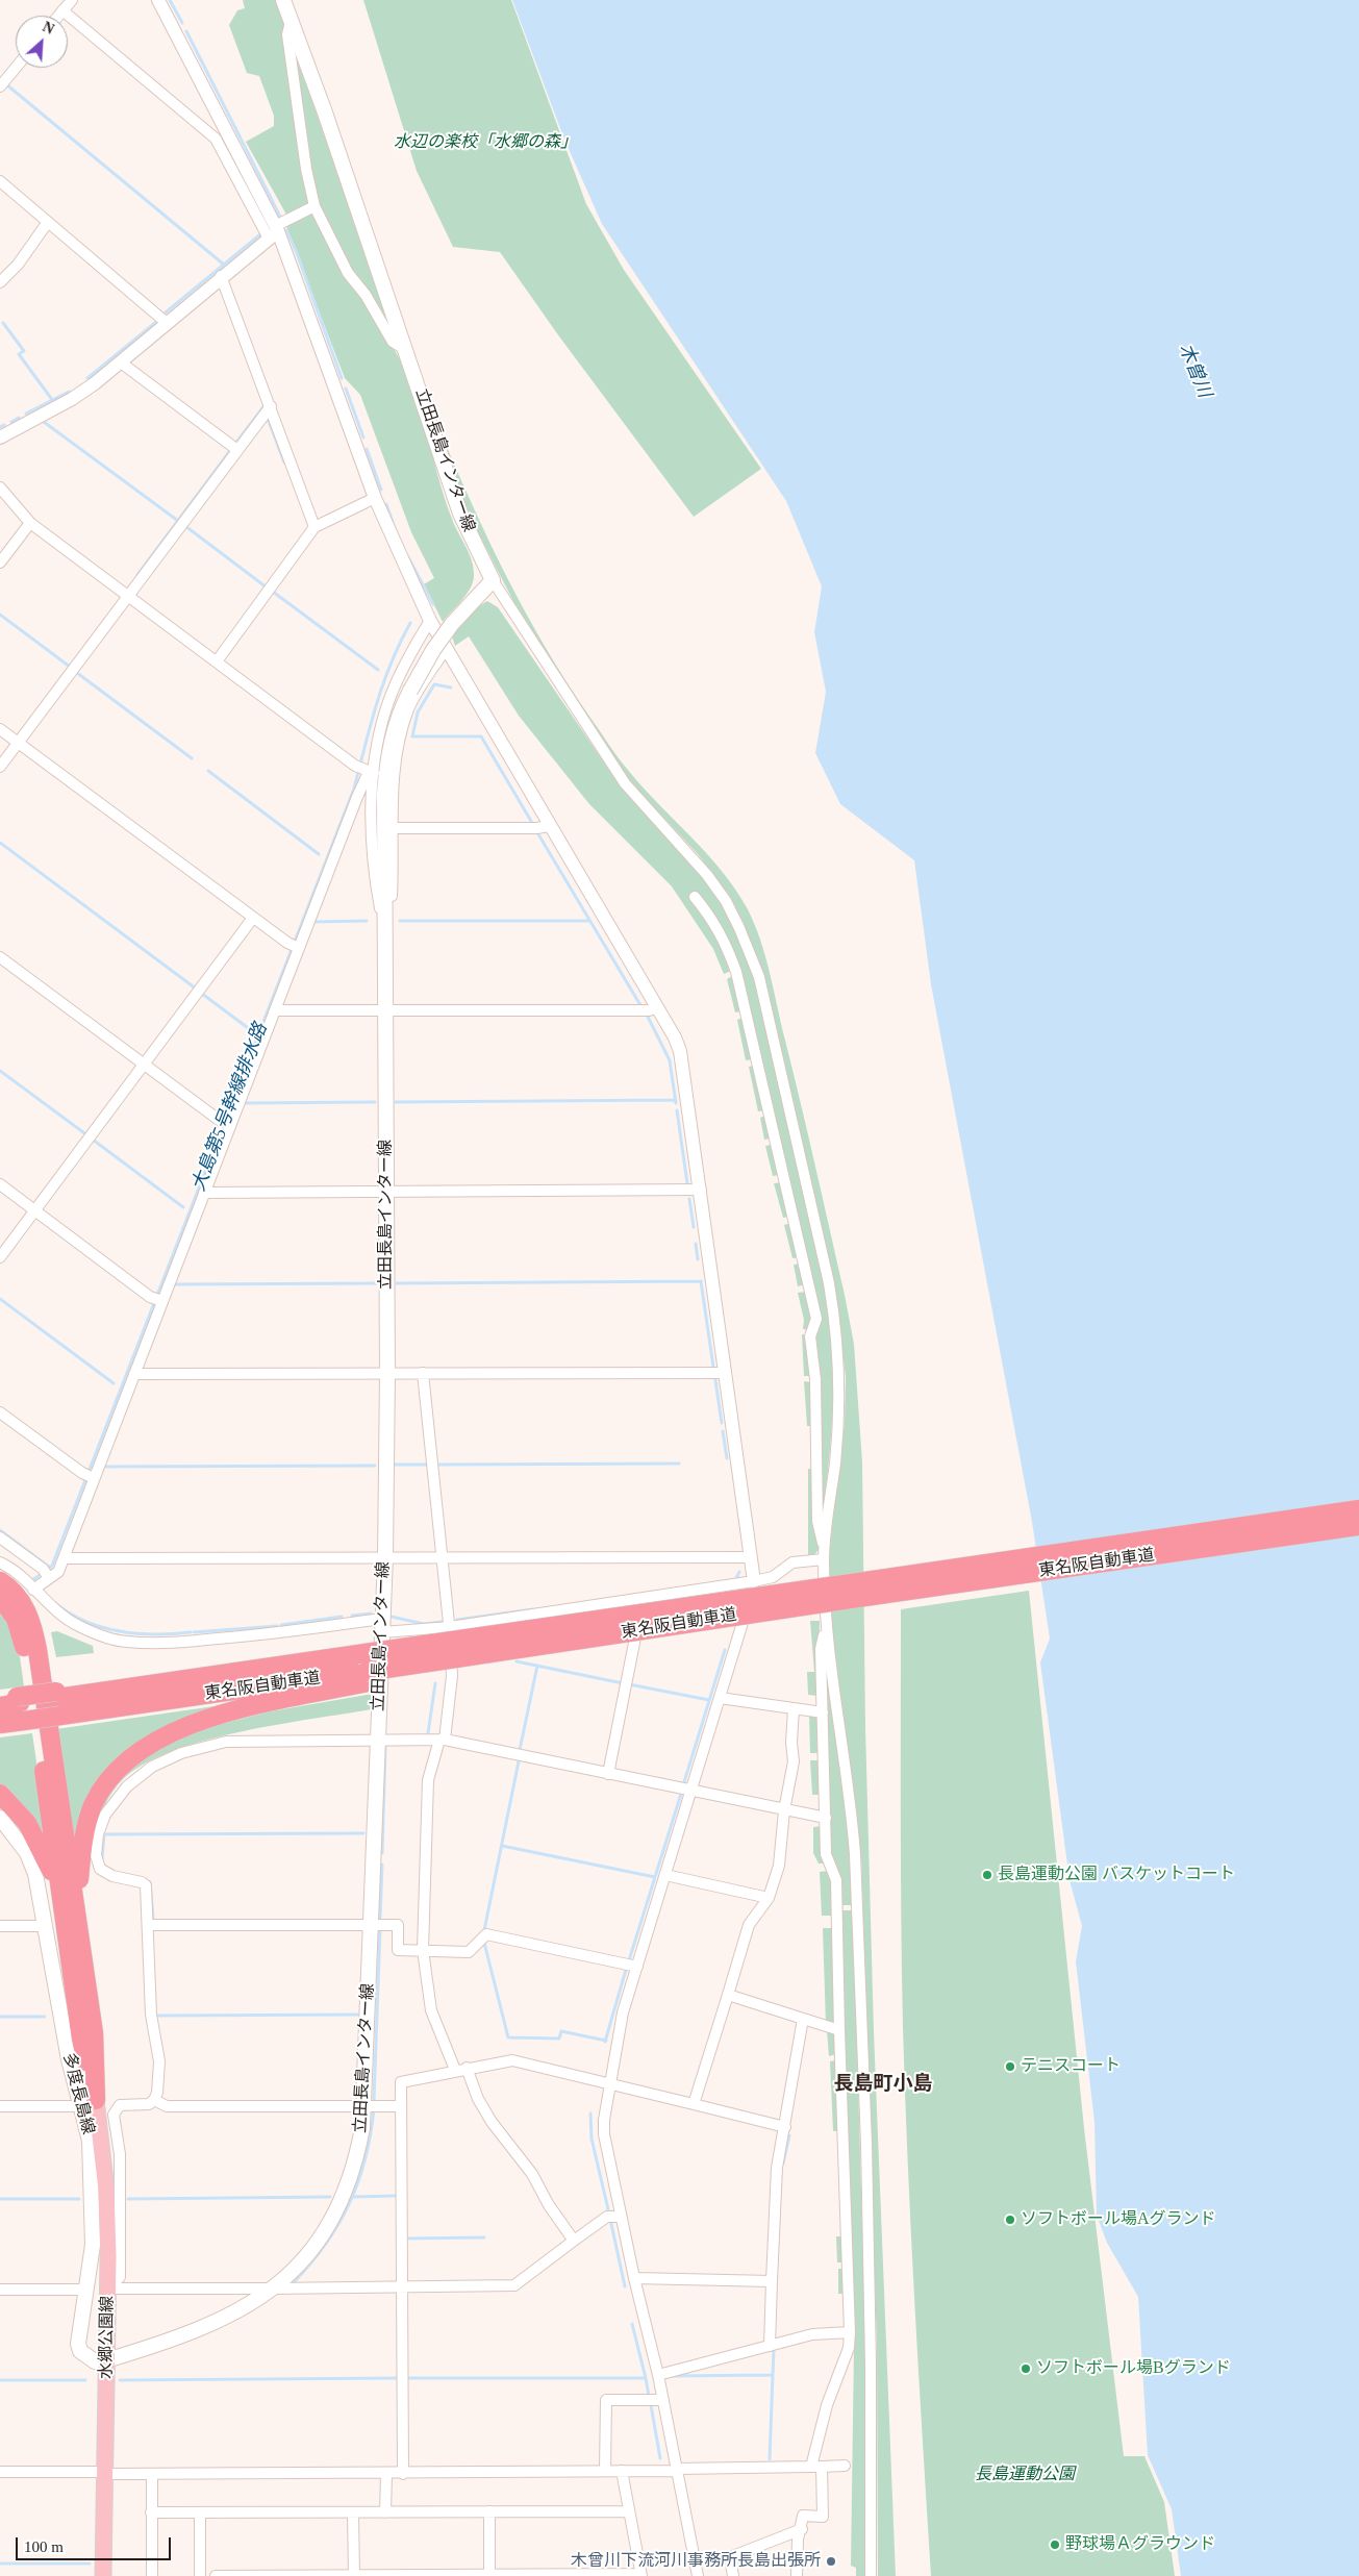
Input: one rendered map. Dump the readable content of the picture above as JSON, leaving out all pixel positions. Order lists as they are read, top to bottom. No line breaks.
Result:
{"streets":{"highway":["東名阪自動車道"],"main road":["立田長島インター線","多度長島線","水郷公園線"]},"crossings":[["立田長島インター線","多度長島線"],["立田長島インター線","水郷公園線"],["多度長島線","水郷公園線"]],"districts":["長島町小島"],"water":["木曽川","大島第5号幹線排水路"],"parks":["水辺の楽校「水郷の森」","長島運動公園"],"places":["長島運動公園 バスケットコート","テニスコート","ソフトボール場Aグランド","ソフトボール場Bグランド","野球場Ａグラウンド","木曾川下流河川事務所長島出張所"],"scale_bar":"100 m","north":"top right"}
